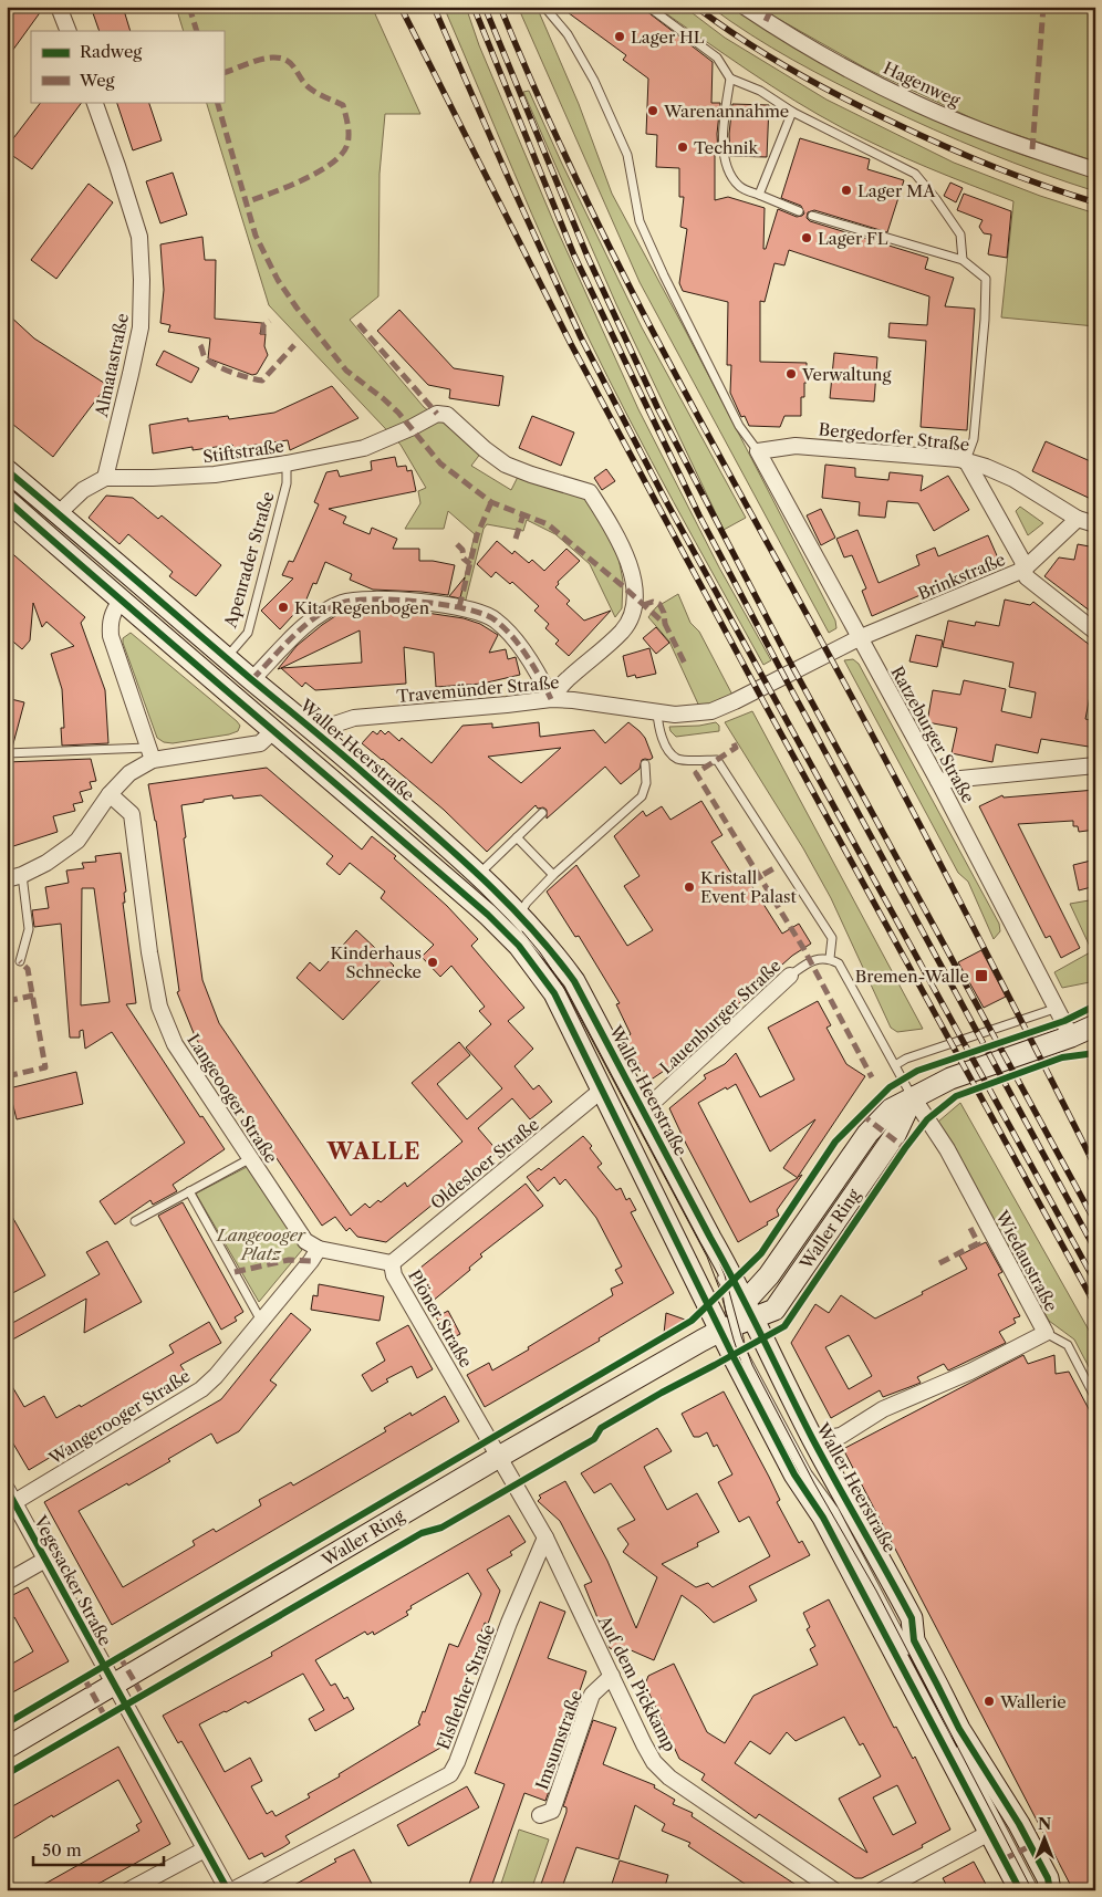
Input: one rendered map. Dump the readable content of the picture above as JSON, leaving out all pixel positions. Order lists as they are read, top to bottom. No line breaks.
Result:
{"streets":{"main road":["Waller Heerstraße","Waller Ring"],"street":["Hagenweg","Almatastraße","Bergedorfer Straße","Stiftstraße","Brinkstraße","Travemünder Straße","Ratzeburger Straße","Lauenburger Straße","Langeooger Straße","Oldesloer Straße","Wiedaustraße","Plöner Straße","Wangerooger Straße","Vegesacker Straße","Auf dem Pickkamp","Elsflether Straße","Imsumstraße"],"lane":["Apenrader Straße"]},"crossings":[["Almatastraße","Stiftstraße"],["Bergedorfer Straße","Brinkstraße"],["Bergedorfer Straße","Ratzeburger Straße"],["Stiftstraße","Apenrader Straße"],["Stiftstraße","Travemünder Straße"],["Apenrader Straße","Waller Heerstraße"],["Brinkstraße","Travemünder Straße"],["Brinkstraße","Ratzeburger Straße"],["Travemünder Straße","Ratzeburger Straße"],["Travemünder Straße","Waller Heerstraße"],["Ratzeburger Straße","Waller Ring"],["Waller Heerstraße","Lauenburger Straße"],["Waller Heerstraße","Oldesloer Straße"],["Waller Heerstraße","Waller Ring"],["Waller Heerstraße","Wiedaustraße"],["Langeooger Straße","Plöner Straße"],["Langeooger Straße","Wangerooger Straße"],["Oldesloer Straße","Plöner Straße"],["Waller Ring","Wiedaustraße"],["Waller Ring","Plöner Straße"],["Waller Ring","Vegesacker Straße"],["Waller Ring","Auf dem Pickkamp"],["Plöner Straße","Wangerooger Straße"],["Plöner Straße","Auf dem Pickkamp"],["Wangerooger Straße","Vegesacker Straße"],["Auf dem Pickkamp","Elsflether Straße"],["Auf dem Pickkamp","Imsumstraße"]],"districts":["WALLE"],"parks":["Langeooger Platz"],"places":{"other":["Lager HL","Warenannahme","Technik","Lager MA","Lager FL","Verwaltung","Kita Regenbogen","Kristall Event Palast","Kinderhaus Schnecke","Wallerie"],"transit":["Bremen-Walle"]},"legend":["Radweg","Weg"],"scale_bar":"50 m","north":"top"}
